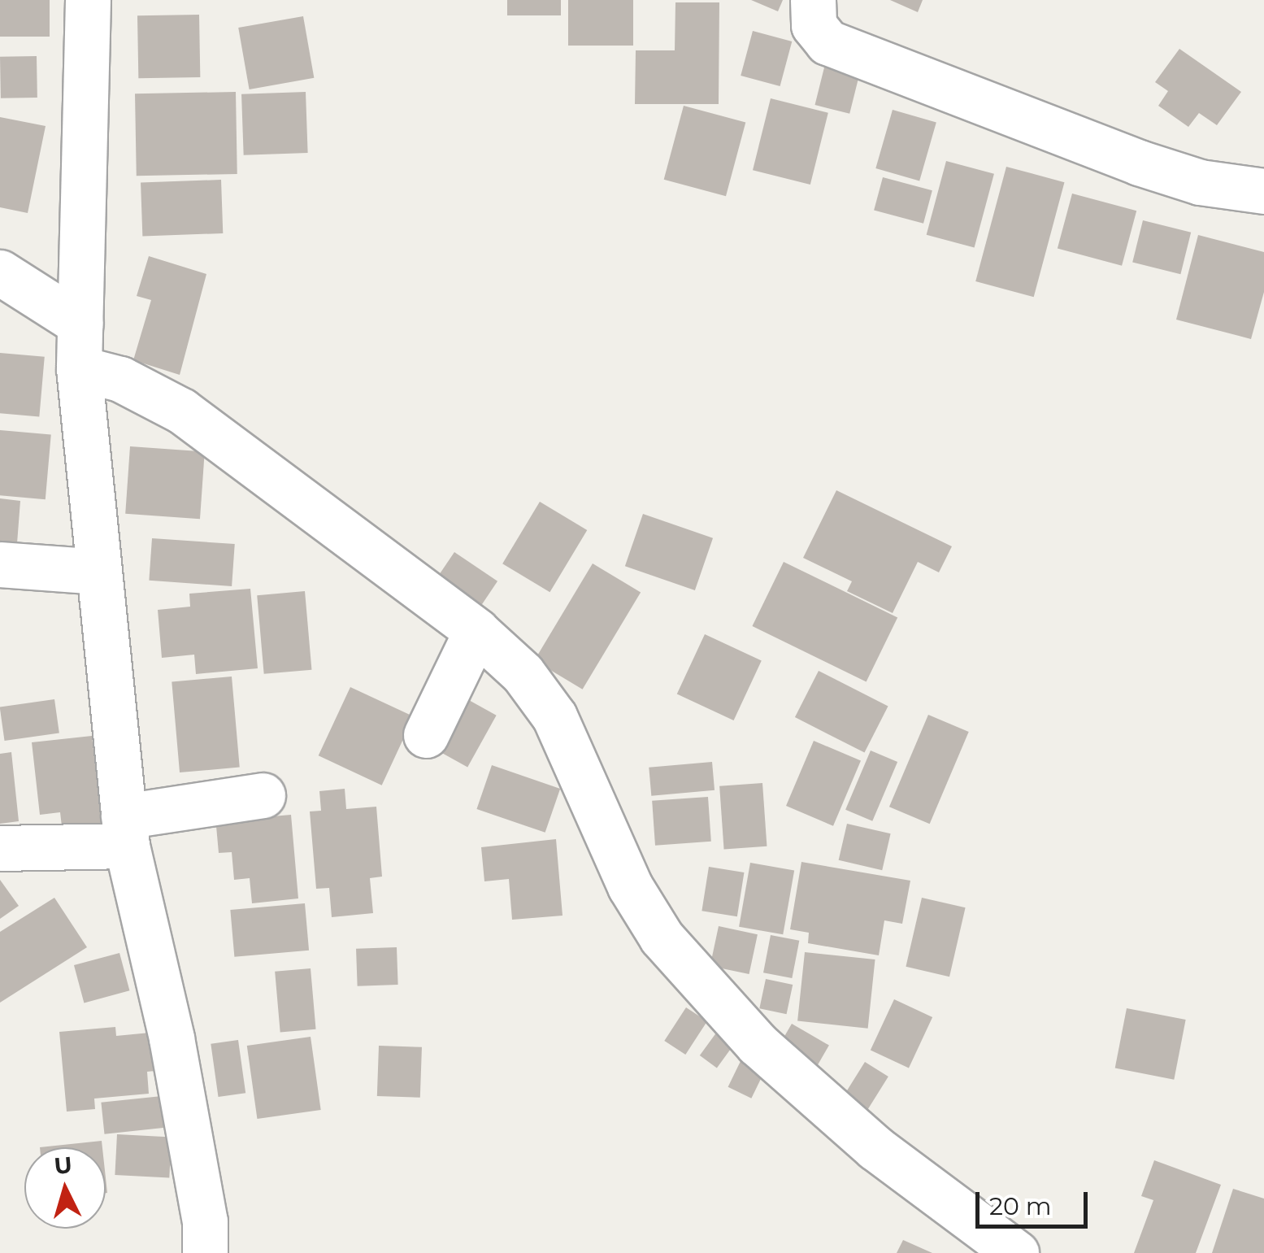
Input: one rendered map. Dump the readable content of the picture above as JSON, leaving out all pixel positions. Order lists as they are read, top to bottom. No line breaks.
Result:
{"scale_bar":"20 m","north":"top"}
